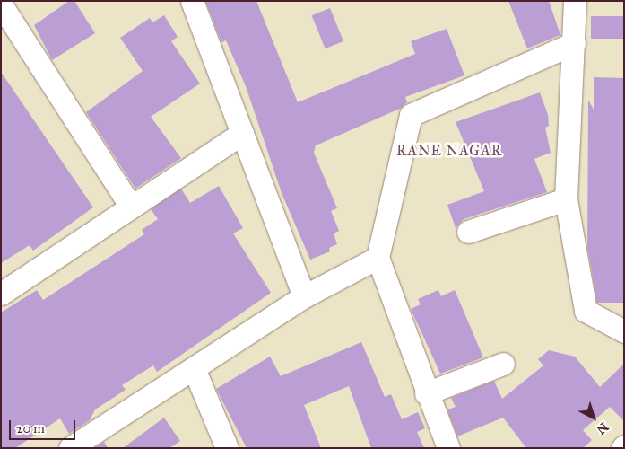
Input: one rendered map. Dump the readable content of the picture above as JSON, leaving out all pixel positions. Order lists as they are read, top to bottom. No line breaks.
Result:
{"districts":["RANE NAGAR"],"scale_bar":"20 m","north":"bottom right"}
